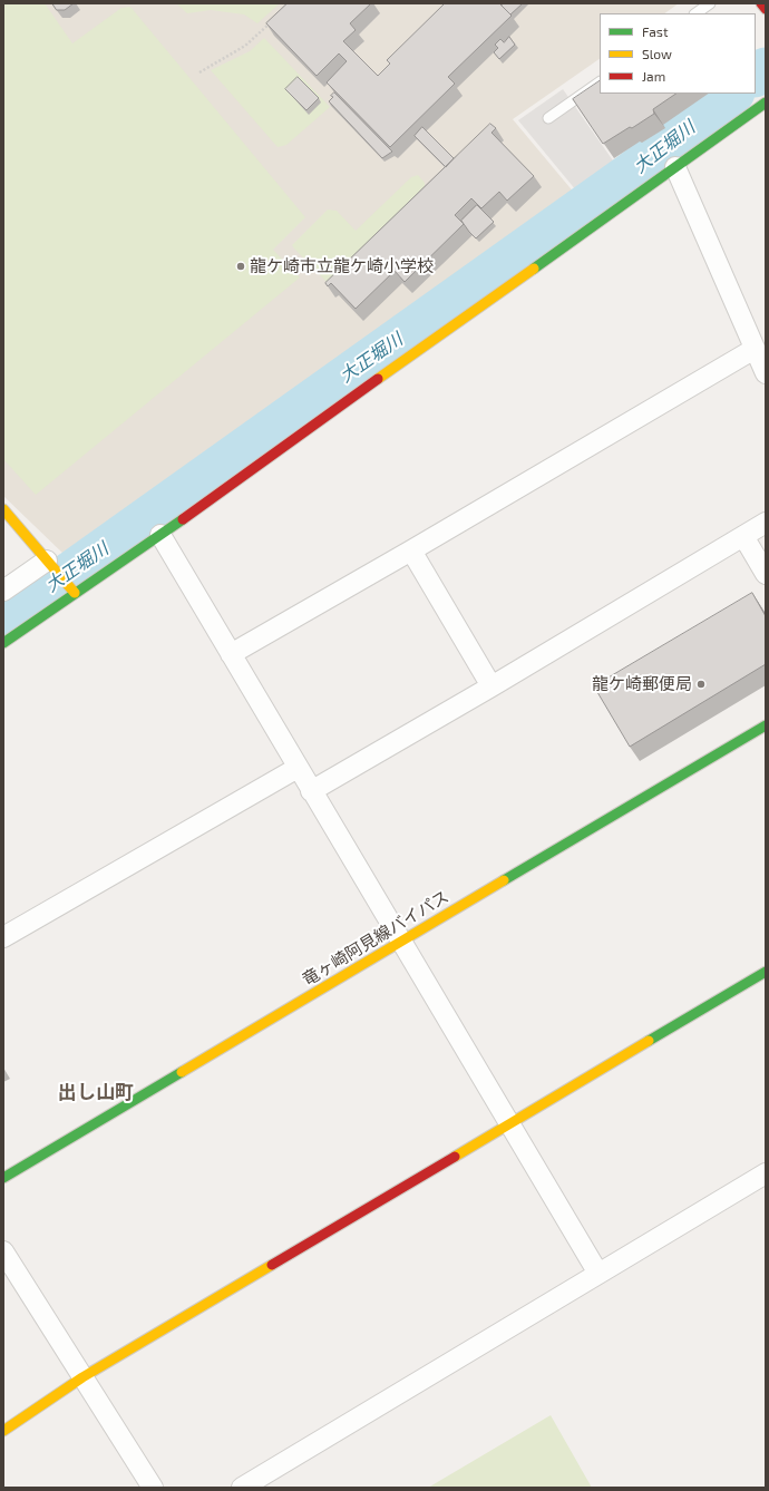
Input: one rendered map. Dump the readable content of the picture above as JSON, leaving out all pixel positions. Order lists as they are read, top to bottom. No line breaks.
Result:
{"streets":{"street":["竜ヶ崎阿見線バイパス"]},"districts":["出し山町"],"water":["大正堀川"],"places":["龍ケ崎市立龍ケ崎小学校","龍ケ崎郵便局"],"legend":["Fast","Slow","Jam"]}
